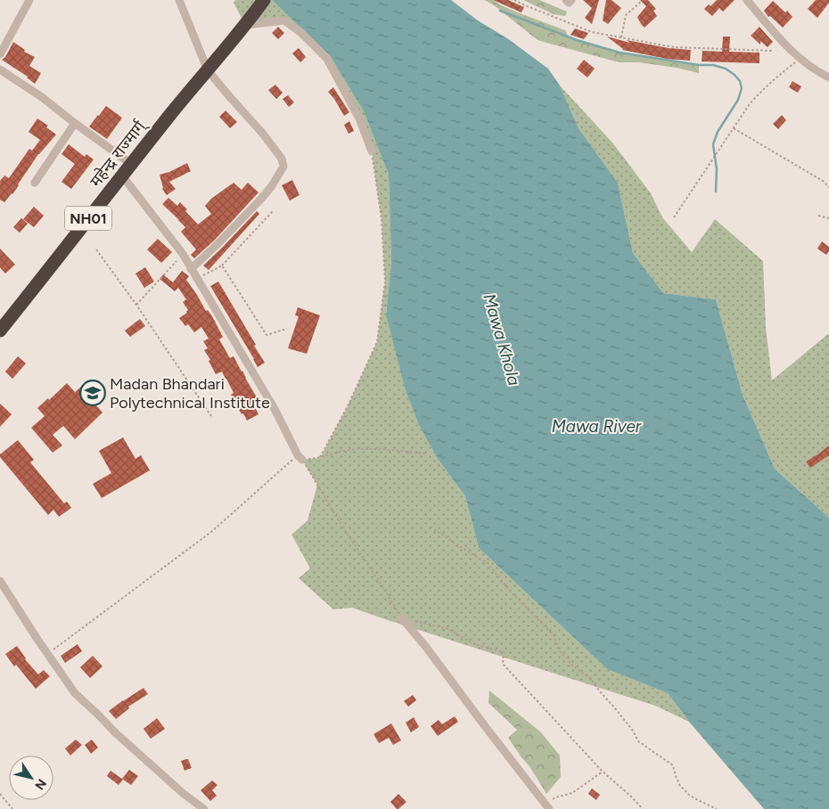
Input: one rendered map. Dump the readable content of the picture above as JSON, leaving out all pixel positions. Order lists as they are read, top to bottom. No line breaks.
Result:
{"streets":{"highway":["महेन्द्र राज्मार्ग्","NH01"]},"water":["Mawa Khola","Mawa River"],"places":{"school or university":["Madan Bhandari Polytechnical Institute"]},"north":"bottom right"}
